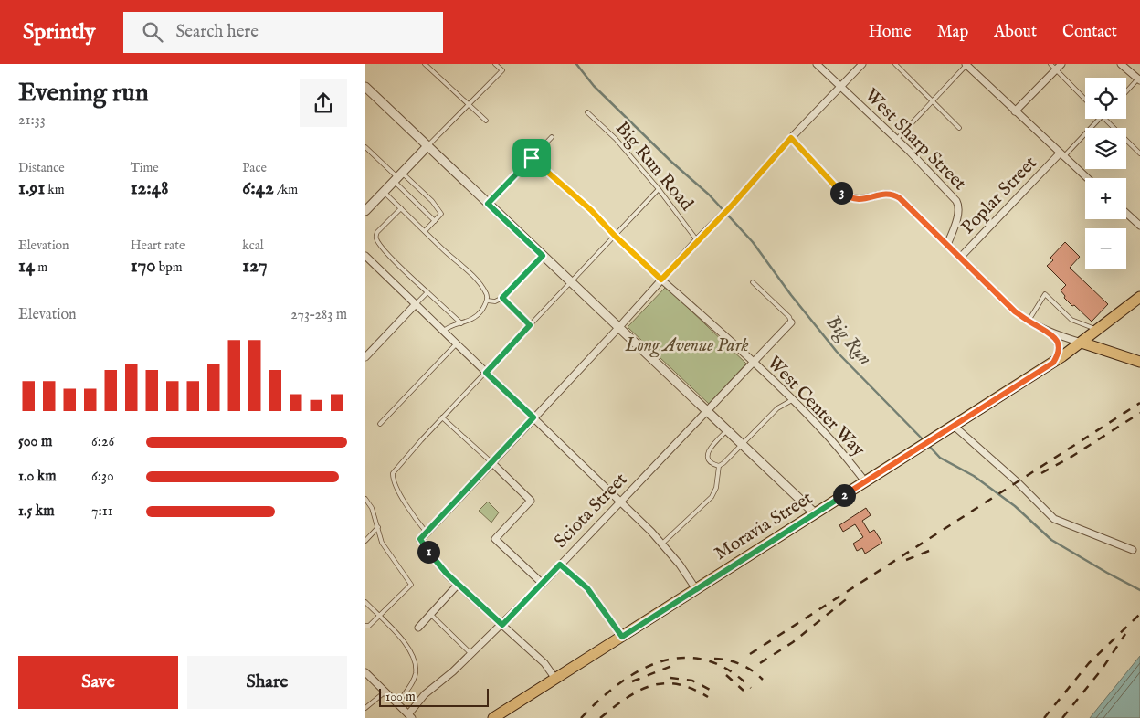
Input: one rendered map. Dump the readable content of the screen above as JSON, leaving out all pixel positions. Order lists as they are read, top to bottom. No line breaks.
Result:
{"streets":{"main road":["Moravia Street"],"street":["West Sharp Street","Poplar Street","West Center Way","Sciota Street"],"lane":["Big Run Road"]},"crossings":[["West Center Way","Sciota Street"],["West Center Way","Moravia Street"]],"water":["Big Run"],"parks":["Long Avenue Park"],"scale_bar":"100 m","page":{"header":"Sprintly","search":"Search here","nav":["Home","Map","About","Contact"],"heading":["Evening run","21:33"],"map_buttons":["+","−"],"stats":[["Distance","1.91 km"],["Time","12:48"],["Pace","6:42 /km"],["Elevation","14 m"],["Heart rate","170 bpm"],["kcal","127"]],"pins":["3","2","1"],"chart":["Elevation","273–283 m"],"list":[{"name":"500 m","note":"6:26"},{"name":"1.0 km","note":"6:30"},{"name":"1.5 km","note":"7:11"}],"buttons":["Save","Share"],"scale":"100 m"}}
